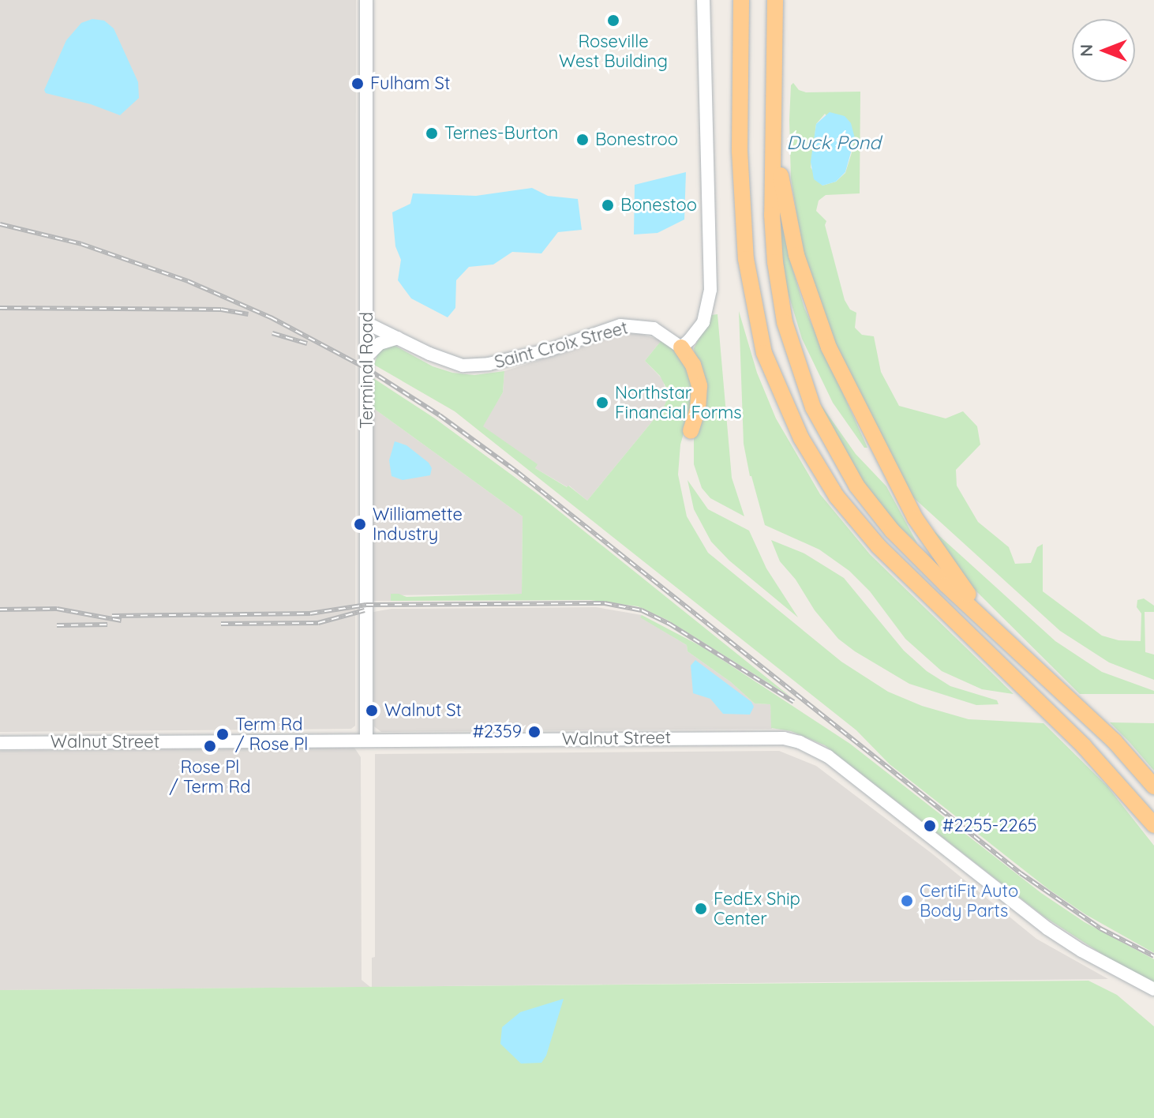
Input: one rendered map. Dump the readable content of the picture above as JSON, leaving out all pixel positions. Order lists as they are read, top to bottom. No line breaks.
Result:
{"streets":{"street":["Saint Croix Street","Terminal Road","Walnut Street"]},"crossings":[["Saint Croix Street","Terminal Road"],["Terminal Road","Walnut Street"]],"water":["Duck Pond"],"places":["Roseville West Building","Fulham St","Ternes-Burton","Bonestroo","Bonestoo","Northstar Financial Forms","Williamette Industry","Walnut St","#2359","Term Rd / Rose Pl","Rose Pl / Term Rd","#2255-2265","CertiFit Auto Body Parts","FedEx Ship Center"],"north":"left"}
